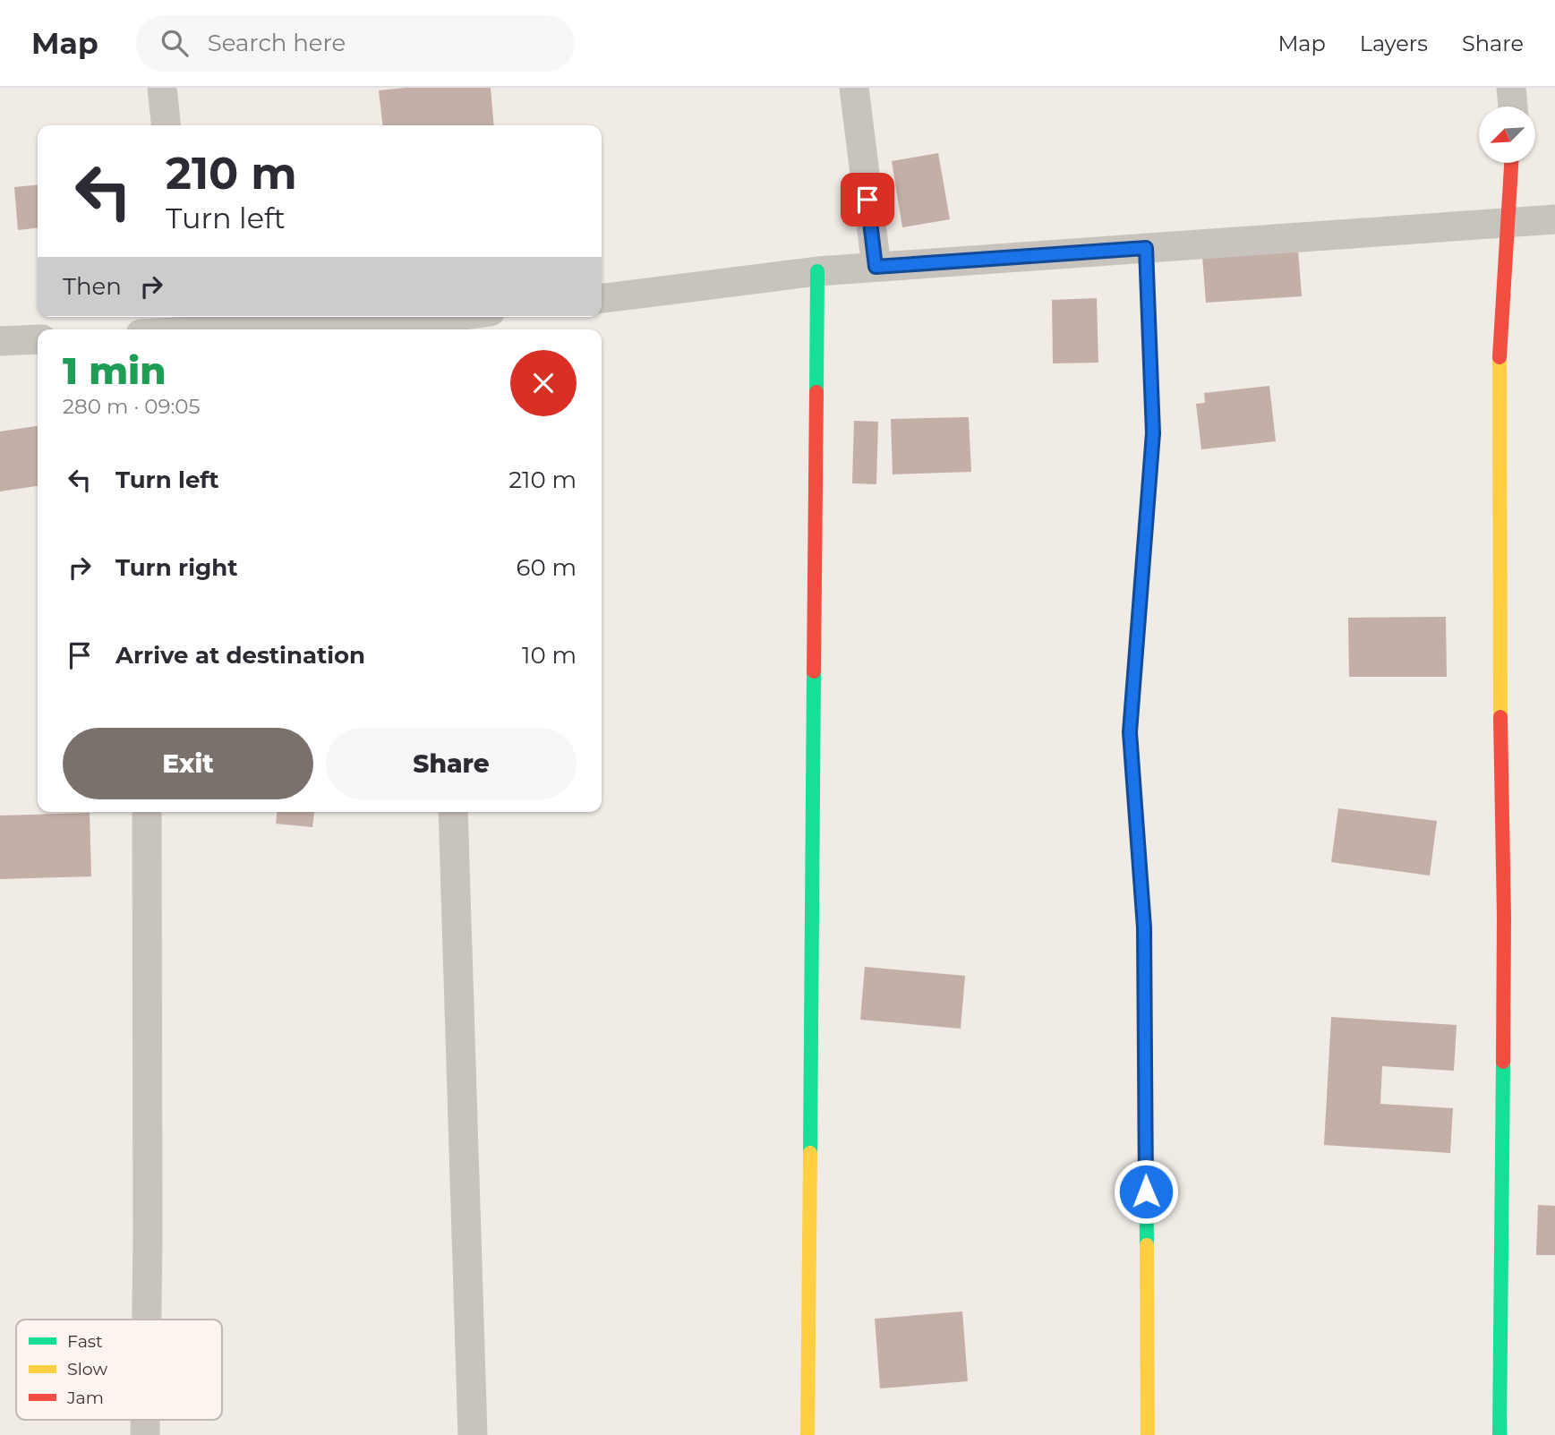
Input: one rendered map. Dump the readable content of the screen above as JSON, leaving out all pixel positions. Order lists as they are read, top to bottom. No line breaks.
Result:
{"legend":["Fast","Slow","Jam"],"north":"bottom left","page":{"header":"Map","search":"Search here","nav":["Map","Layers","Share"],"turn":["210 m","Turn left"],"then":"Then","heading":["1 min","280 m · 09:05"],"list":[{"name":"Turn left","value":"210 m"},{"name":"Turn right","value":"60 m"},{"name":"Arrive at destination","value":"10 m"}],"buttons":["Exit","Share"]}}
